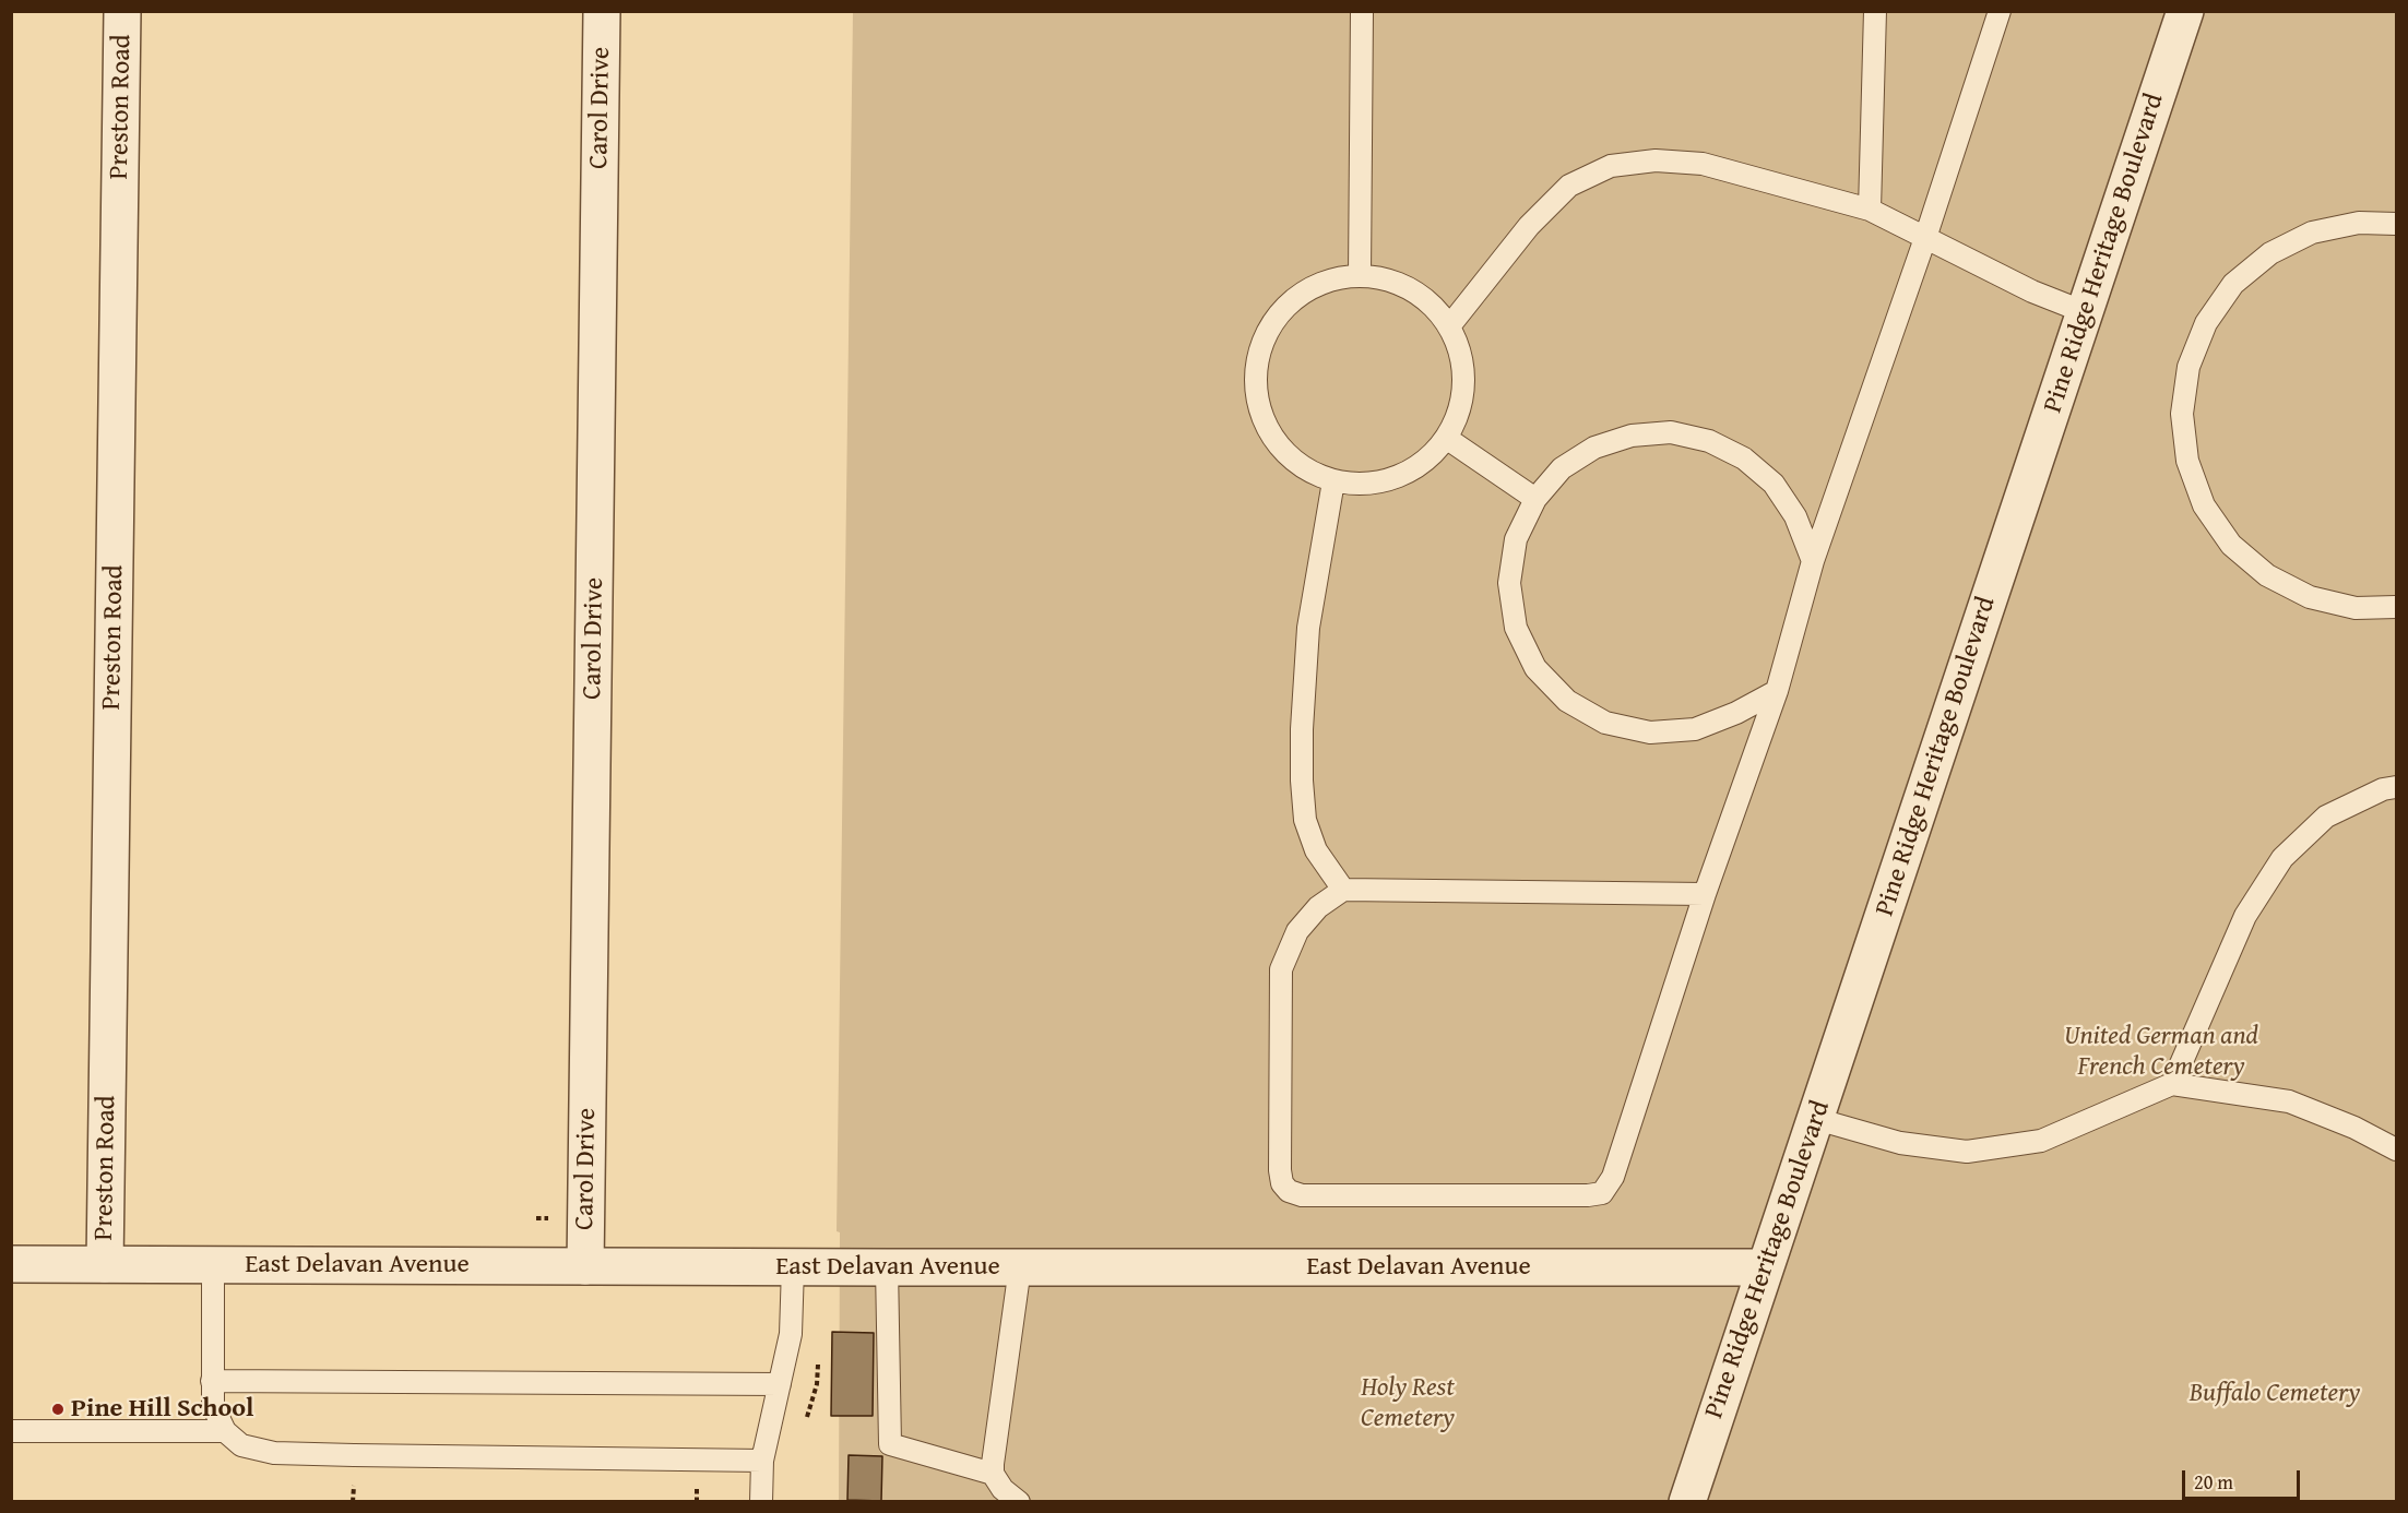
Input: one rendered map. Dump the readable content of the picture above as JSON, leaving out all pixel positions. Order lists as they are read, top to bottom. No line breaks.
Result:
{"streets":{"street":["Preston Road","Carol Drive","Pine Ridge Heritage Boulevard","East Delavan Avenue"]},"crossings":[["Preston Road","East Delavan Avenue"],["Carol Drive","East Delavan Avenue"],["Pine Ridge Heritage Boulevard","East Delavan Avenue"]],"parks":["United German and French Cemetery","Holy Rest Cemetery","Buffalo Cemetery"],"places":["Pine Hill School"],"scale_bar":"20 m"}
